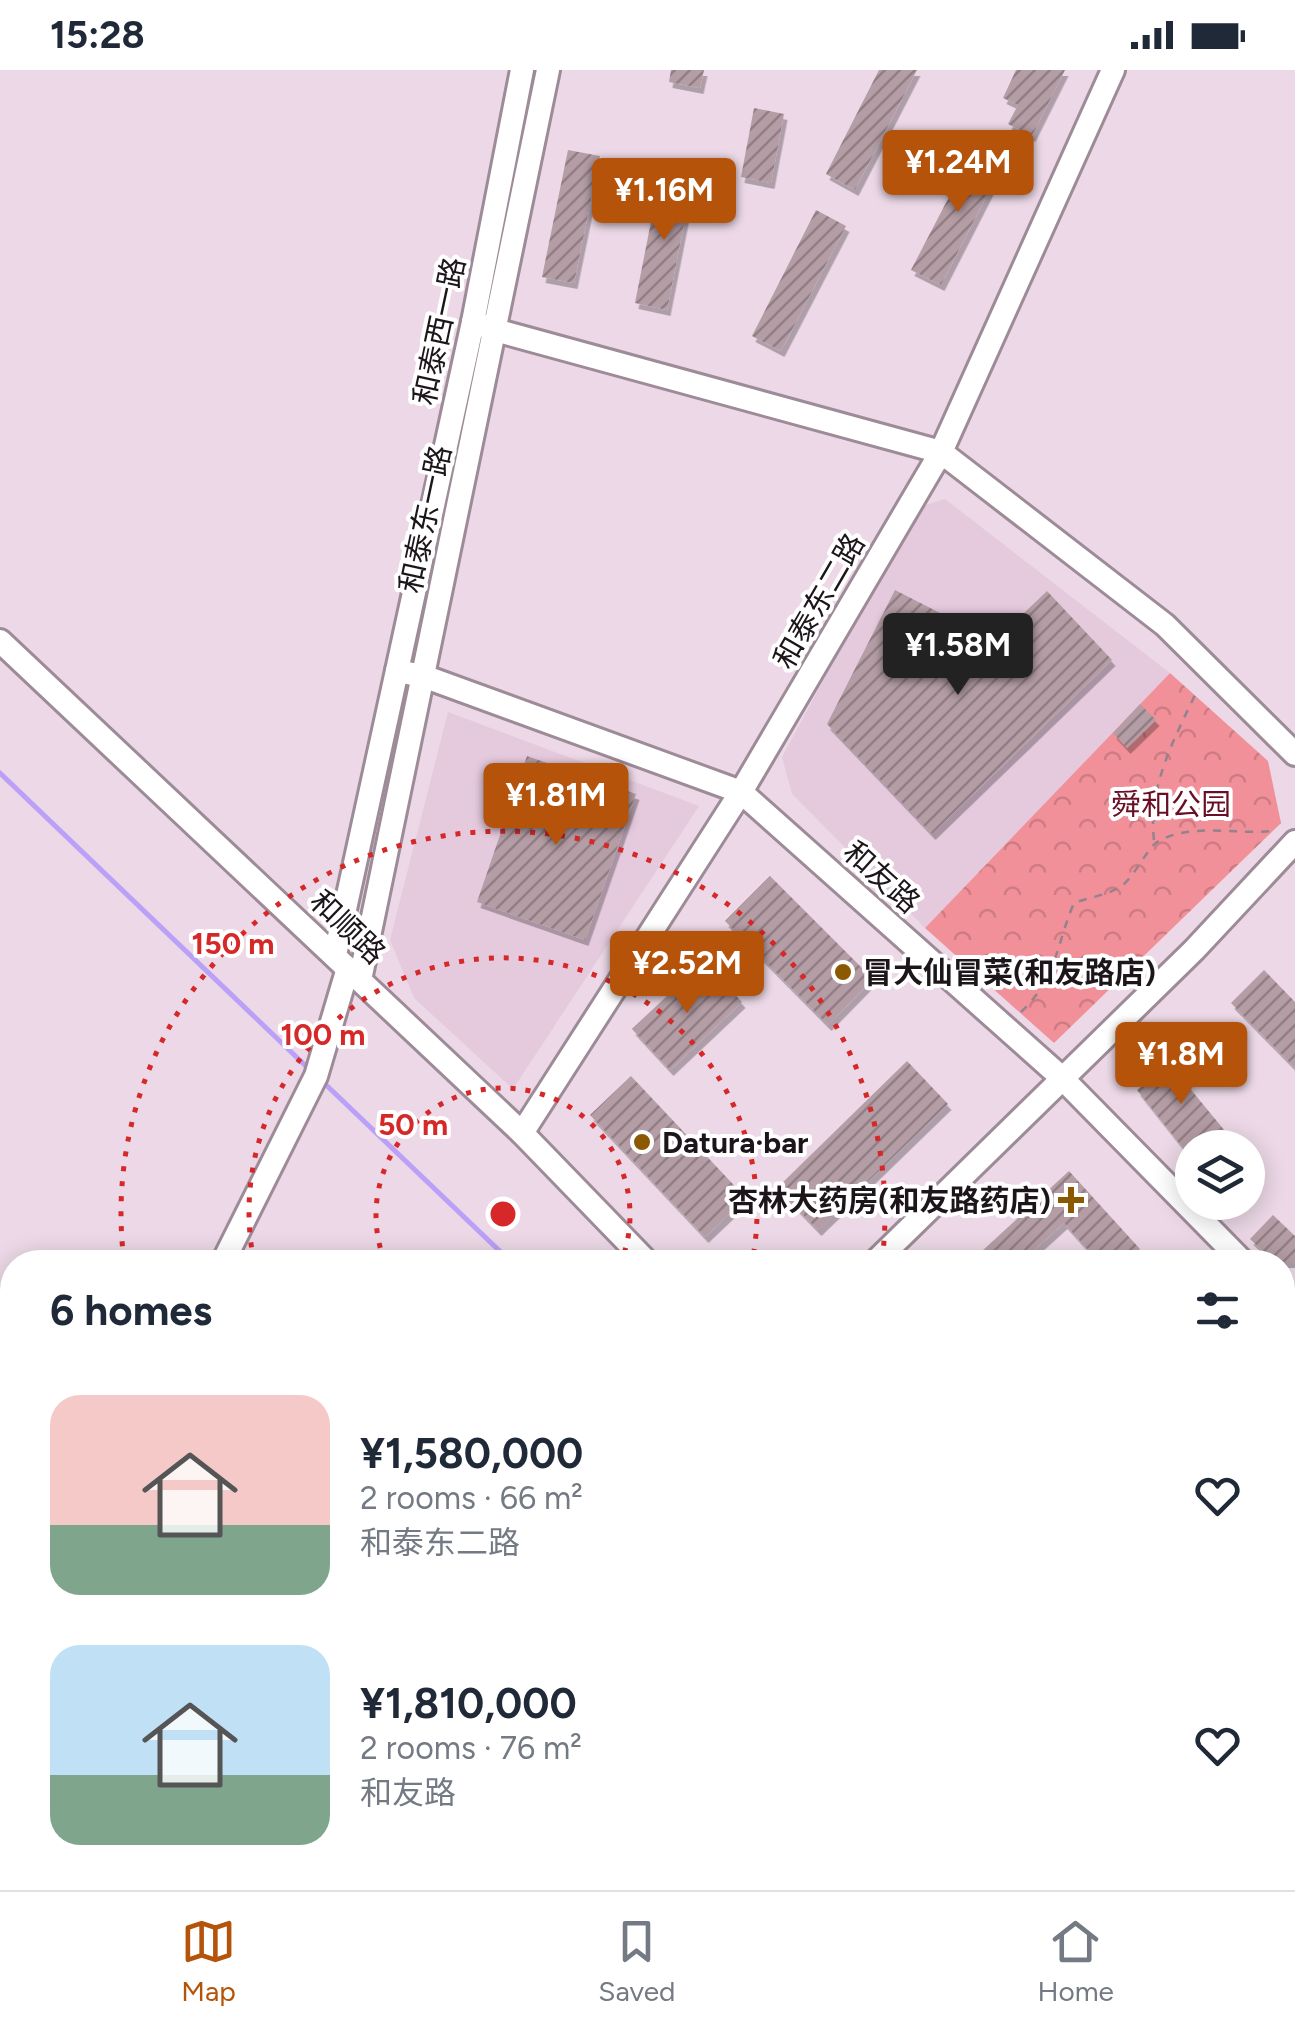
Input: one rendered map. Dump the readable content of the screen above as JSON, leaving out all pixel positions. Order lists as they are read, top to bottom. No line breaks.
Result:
{"streets":{"street":["和泰西一路","和泰东一路","和泰东二路","和友路","和顺路"]},"crossings":[["和泰西一路","和泰东一路"],["和泰西一路","和友路"],["和泰西一路","和顺路"],["和泰东一路","和友路"],["和泰东一路","和顺路"],["和泰东二路","和友路"],["和泰东二路","和顺路"]],"parks":["舜和公园"],"places":{"other":["冒大仙冒菜(和友路店)","Datura·bar"],"health":["杏林大药房(和友路药店)"]},"page":{"status":"15:28","price":["¥1.24M","¥1.16M","¥1.58M","¥1.81M","¥2.52M","¥1.8M"],"heading":"6 homes","list":[{"name":"¥1,580,000","note":"2 rooms · 66 m² · 和泰东二路"},{"name":"¥1,810,000","note":"2 rooms · 76 m² · 和友路"}],"tabs":["Map","Saved","Home"]},"rings":["150 m","100 m","50 m"]}
